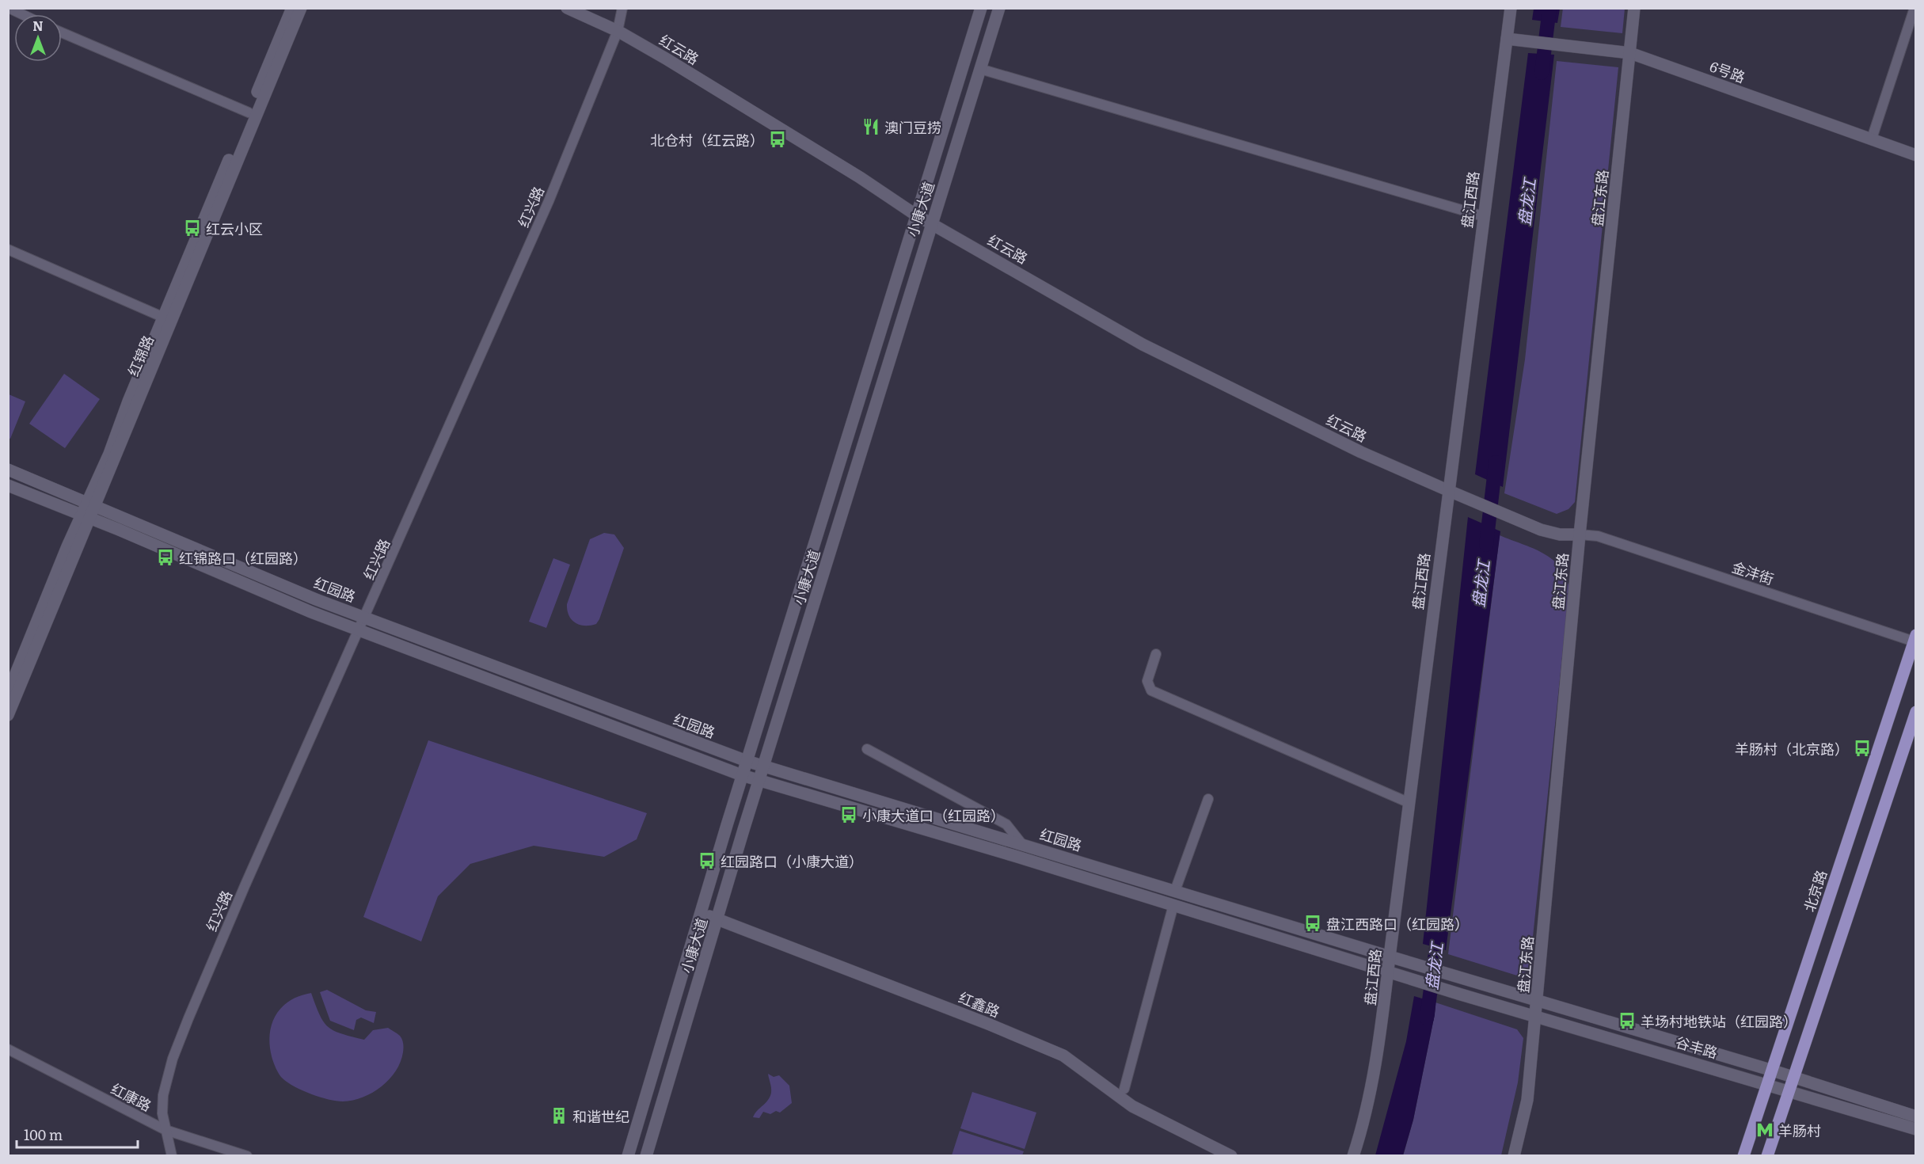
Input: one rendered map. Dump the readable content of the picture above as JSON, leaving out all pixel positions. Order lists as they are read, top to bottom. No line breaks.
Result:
{"streets":{"main road":["红云路","6号路","盘江东路","盘江西路","小康大道","红锦路","红园路","北京路","红鑫路","谷丰路"],"street":["红兴路","金沣街","红康路"]},"crossings":[["红云路","盘江东路"],["红云路","盘江西路"],["红云路","红兴路"],["红云路","小康大道"],["红云路","金沣街"],["6号路","盘江东路"],["6号路","盘江西路"],["盘江东路","金沣街"],["盘江东路","谷丰路"],["盘江西路","红园路"],["盘江西路","谷丰路"],["红兴路","红园路"],["红兴路","红康路"],["小康大道","红园路"],["小康大道","红鑫路"],["红锦路","红园路"],["金沣街","北京路"],["红园路","谷丰路"],["北京路","谷丰路"]],"water":["盘龙江"],"places":{"restaurant":["澳门豆捞"],"bus stop":["北仓村（红云路）","红云小区","红锦路口（红园路）","羊肠村（北京路）","小康大道口（红园路）","红园路口（小康大道）","盘江西路口（红园路）","羊场村地铁站（红园路）"],"building":["和谐世纪"],"metro station":["羊肠村"]},"scale_bar":"100 m","north":"top"}
